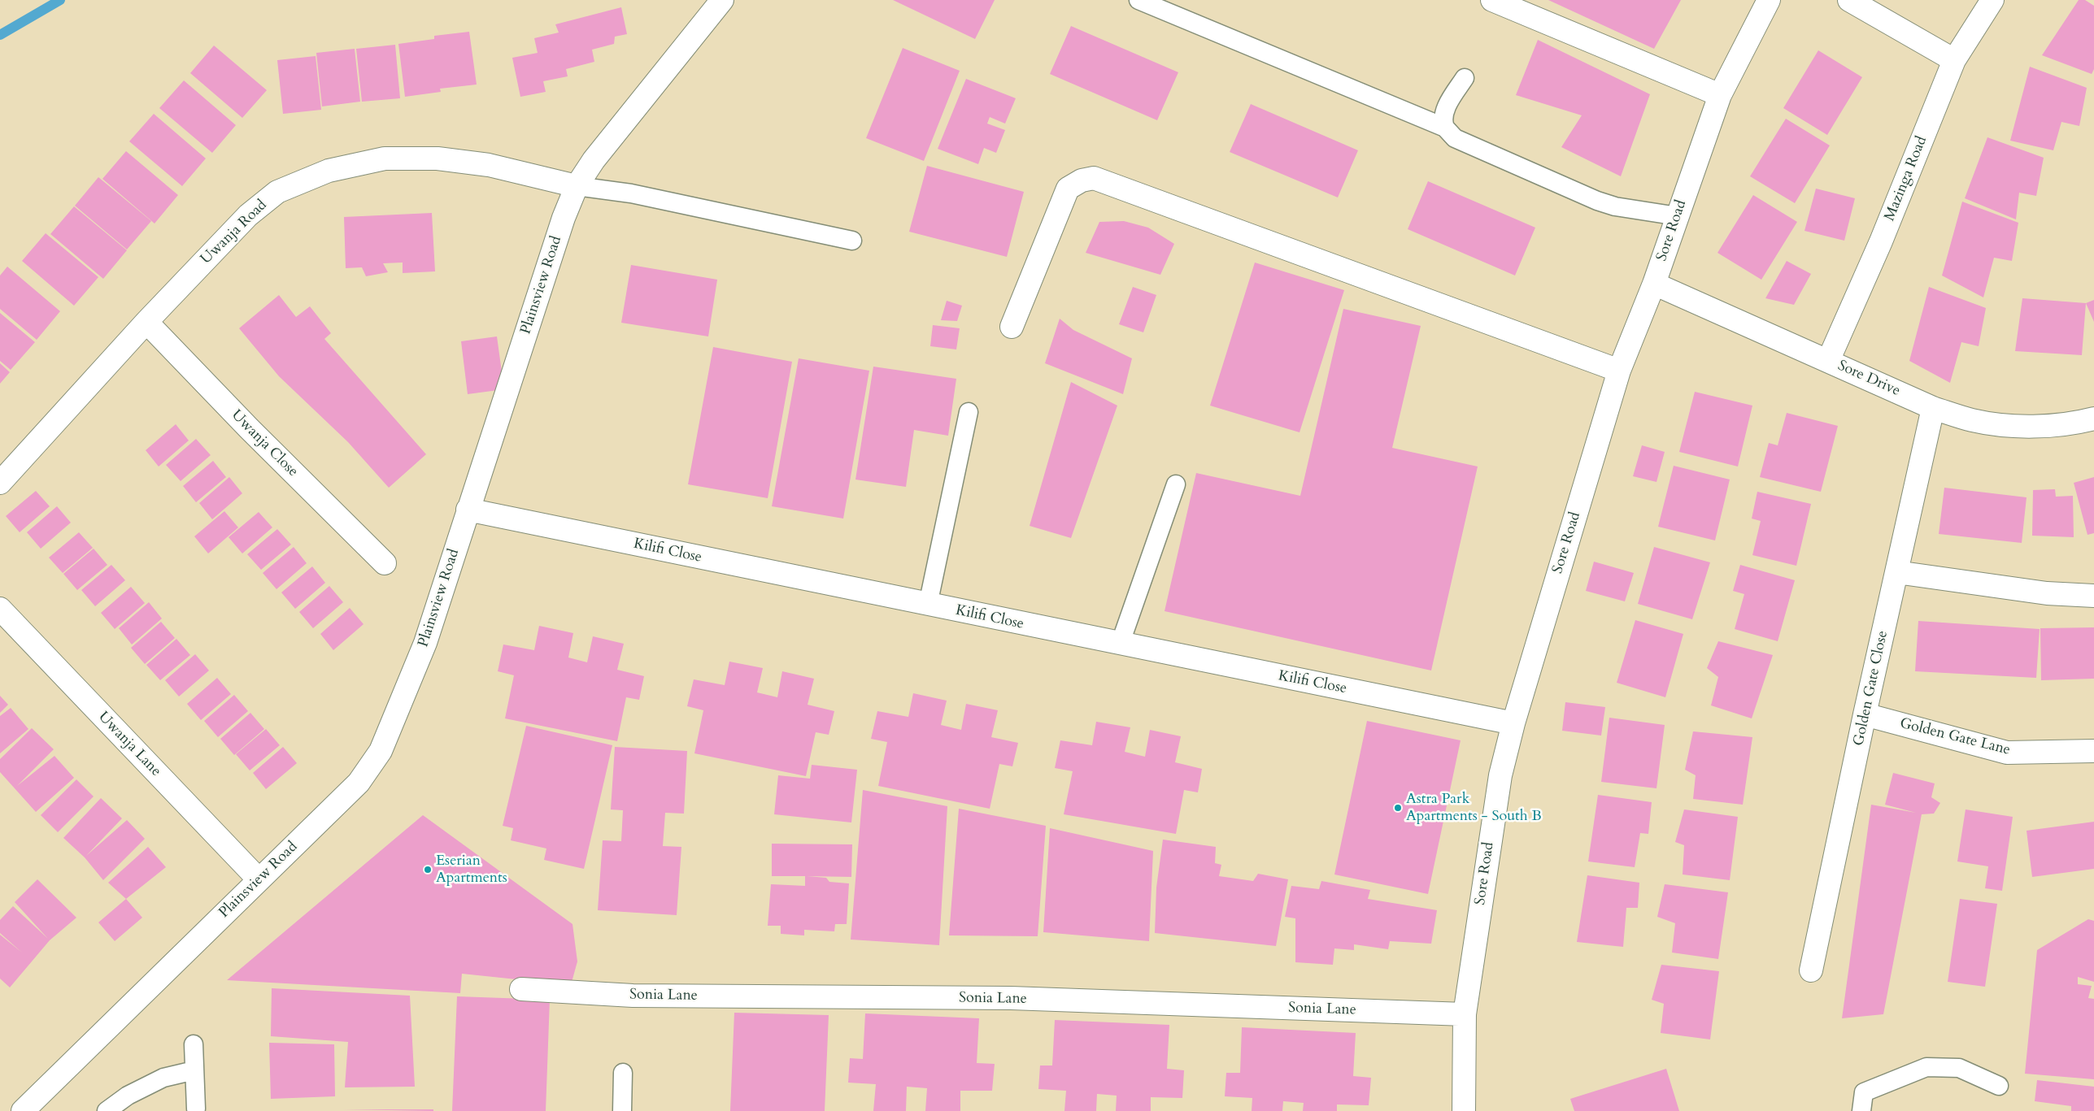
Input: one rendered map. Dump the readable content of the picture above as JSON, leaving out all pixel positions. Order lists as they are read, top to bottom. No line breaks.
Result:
{"streets":{"street":["Mazinga Road","Sore Road","Uwanja Road","Plainsview Road","Sore Drive","Uwanja Close","Kilifi Close","Golden Gate Close","Golden Gate Lane","Uwanja Lane","Sonia Lane"]},"crossings":[["Mazinga Road","Sore Drive"],["Sore Road","Sore Drive"],["Sore Road","Kilifi Close"],["Sore Road","Sonia Lane"],["Uwanja Road","Plainsview Road"],["Uwanja Road","Uwanja Close"],["Plainsview Road","Kilifi Close"],["Plainsview Road","Uwanja Lane"],["Sore Drive","Golden Gate Close"],["Golden Gate Close","Golden Gate Lane"]],"places":["Astra Park Apartments - South B","Eserian Apartments"]}
